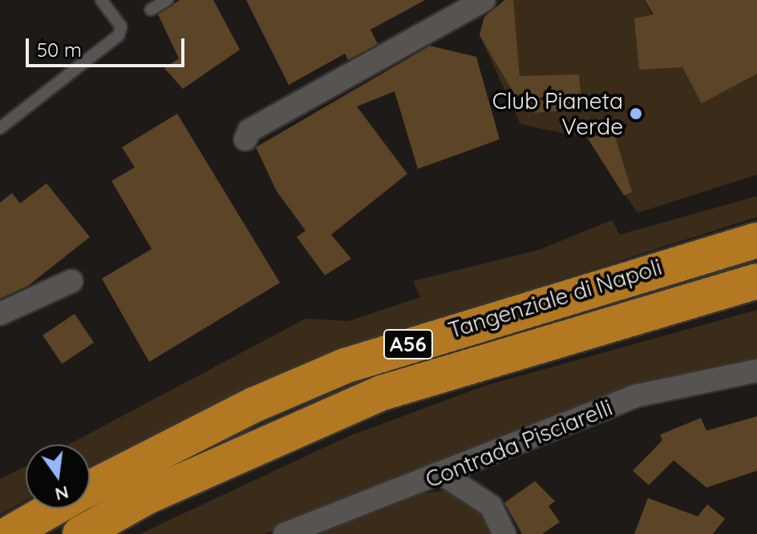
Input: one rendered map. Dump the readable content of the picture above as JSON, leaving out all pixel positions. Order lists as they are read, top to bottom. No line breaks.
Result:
{"streets":{"highway":["Tangenziale di Napoli","A56"],"street":["Contrada Pisciarelli"]},"places":["Club Pianeta Verde"],"scale_bar":"50 m","north":"bottom"}
